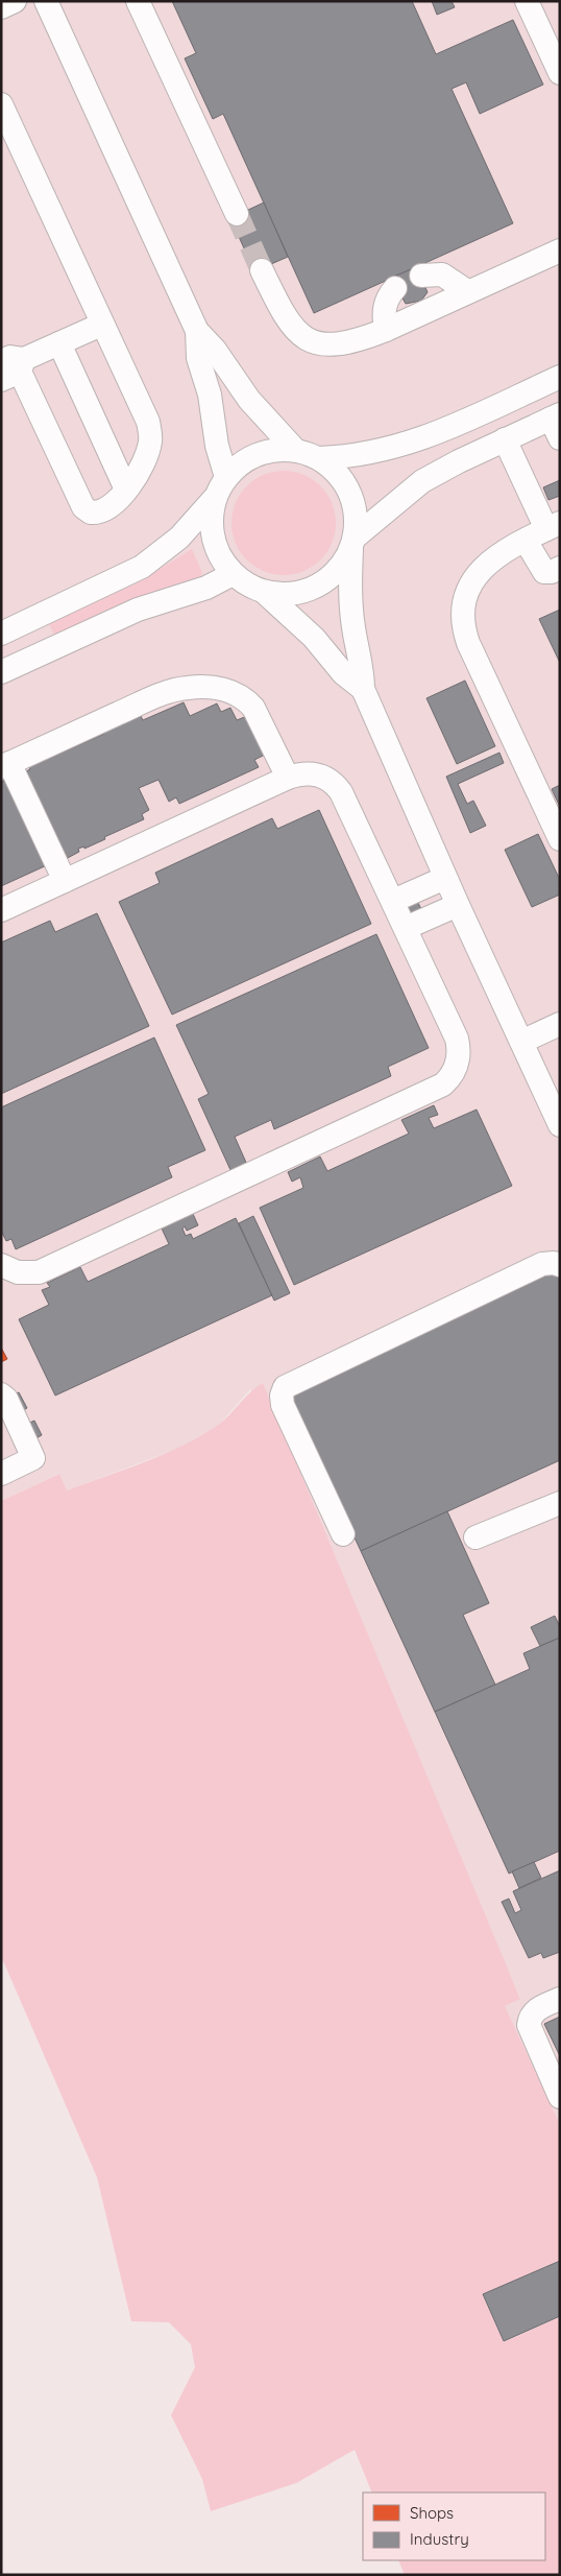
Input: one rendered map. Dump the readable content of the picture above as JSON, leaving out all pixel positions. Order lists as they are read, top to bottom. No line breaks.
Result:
{"legend":["Shops","Industry"]}
